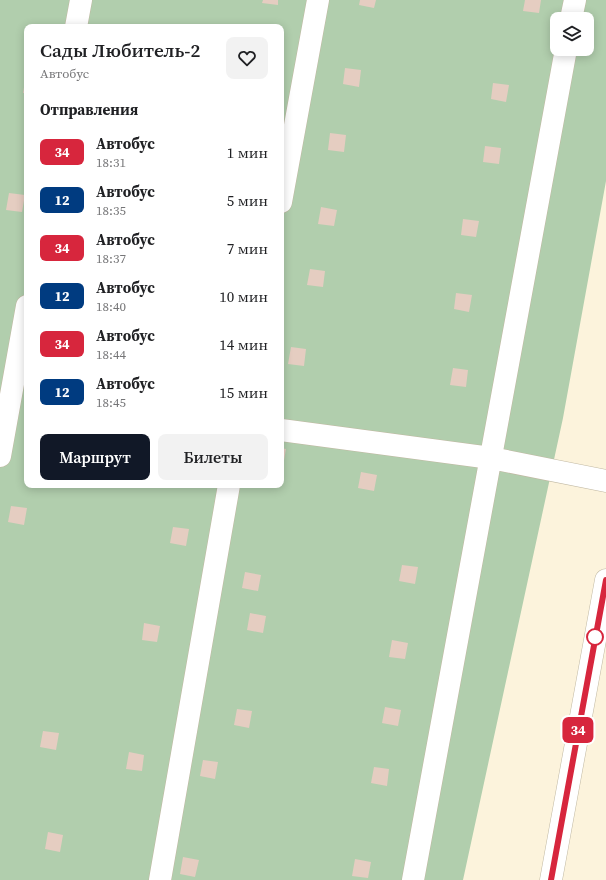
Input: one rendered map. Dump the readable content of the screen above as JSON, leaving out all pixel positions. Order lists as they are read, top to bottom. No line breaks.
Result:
{"lines":["bus line 34"],"page":{"on_map":"34","heading":[["Сады Любитель-2","Автобус"],"Отправления"],"list":[{"mark":"34","name":"Автобус","note":"18:31","value":"1 мин"},{"mark":"12","name":"Автобус","note":"18:35","value":"5 мин"},{"mark":"34","name":"Автобус","note":"18:37","value":"7 мин"},{"mark":"12","name":"Автобус","note":"18:40","value":"10 мин"},{"mark":"34","name":"Автобус","note":"18:44","value":"14 мин"},{"mark":"12","name":"Автобус","note":"18:45","value":"15 мин"}],"buttons":["Маршрут","Билеты"]}}
